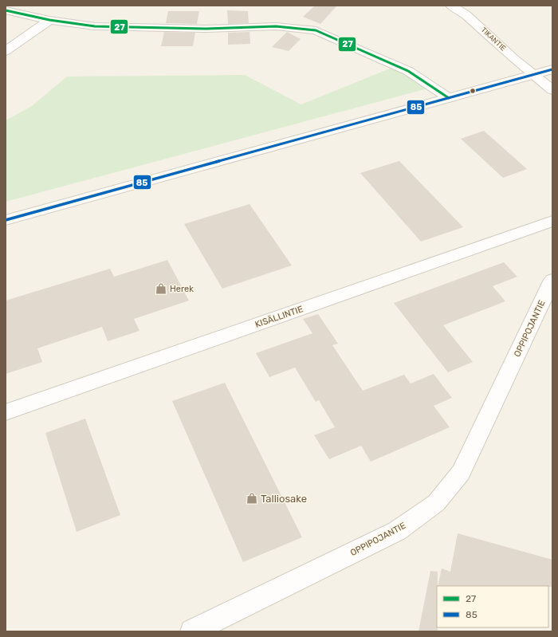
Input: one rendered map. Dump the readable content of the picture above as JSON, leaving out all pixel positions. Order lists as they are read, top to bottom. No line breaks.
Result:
{"streets":{"street":["TIKANTIE","KISÄLLINTIE","OPPIPOJANTIE"]},"places":{"shop":["Herek","Talliosake"]},"lines":["transit line 27","transit line 85"],"legend":["27","85"]}
